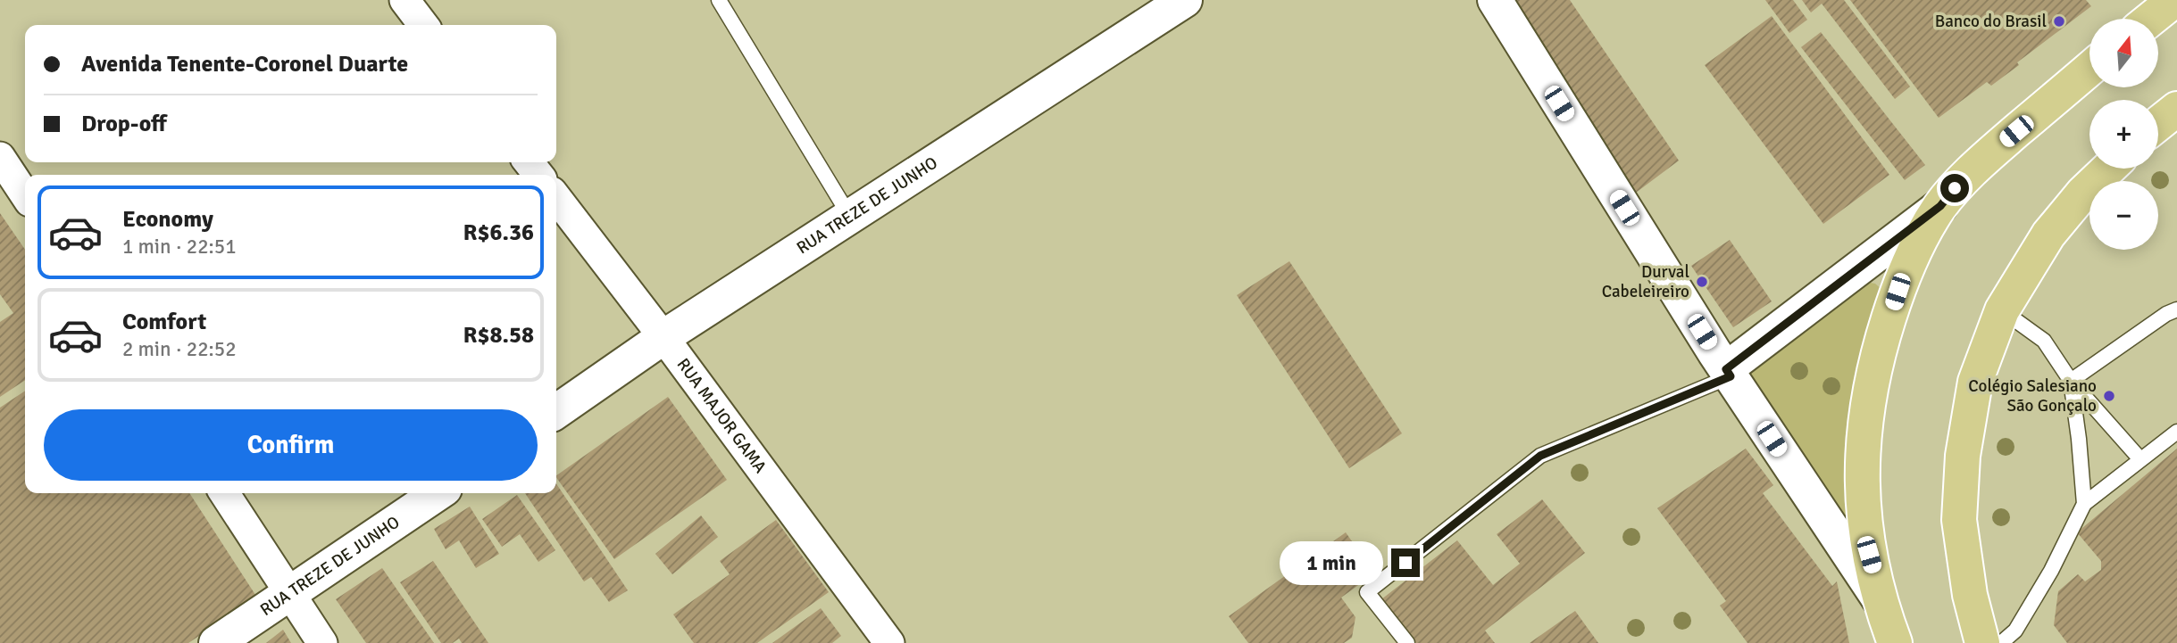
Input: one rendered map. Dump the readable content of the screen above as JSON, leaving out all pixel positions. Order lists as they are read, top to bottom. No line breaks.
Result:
{"streets":{"street":["RUA TREZE DE JUNHO","RUA MAJOR GAMA"]},"crossings":[["RUA TREZE DE JUNHO","RUA MAJOR GAMA"]],"places":["Banco do Brasil","Durval Cabeleireiro","Colégio Salesiano São Gonçalo"],"north":"top","page":{"map_buttons":["+","−"],"banner":["Avenida Tenente-Coronel Duarte","Drop-off"],"list":[{"name":"Economy","note":"1 min · 22:51","value":"R$6.36"},{"name":"Comfort","note":"2 min · 22:52","value":"R$8.58"}],"buttons":"Confirm","bubble":"1 min"}}
